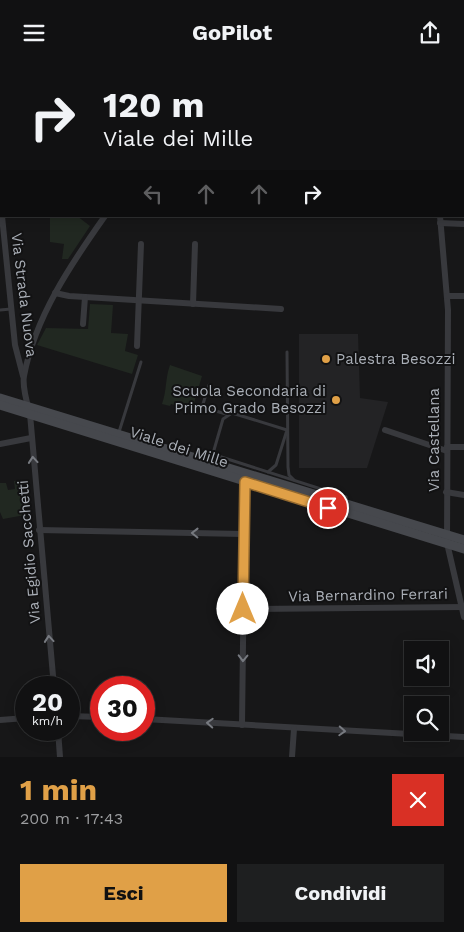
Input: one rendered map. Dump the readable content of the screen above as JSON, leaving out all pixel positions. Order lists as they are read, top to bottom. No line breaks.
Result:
{"streets":{"main road":["Viale dei Mille"],"street":["Via Strada Nuova","Via Castellana","Via Egidio Sacchetti","Via Bernardino Ferrari"]},"crossings":[["Via Strada Nuova","Viale dei Mille"],["Via Strada Nuova","Via Egidio Sacchetti"],["Via Castellana","Viale dei Mille"],["Via Castellana","Via Bernardino Ferrari"],["Viale dei Mille","Via Egidio Sacchetti"]],"one_way":["Via Egidio Sacchetti"],"places":["Palestra Besozzi","Scuola Secondaria di Primo Grado Besozzi"],"page":{"header":"GoPilot","turn":["120 m","Viale dei Mille"],"speed":"20 km/h","limit":"30","heading":["1 min","200 m · 17:43"],"buttons":["Esci","Condividi"]}}
